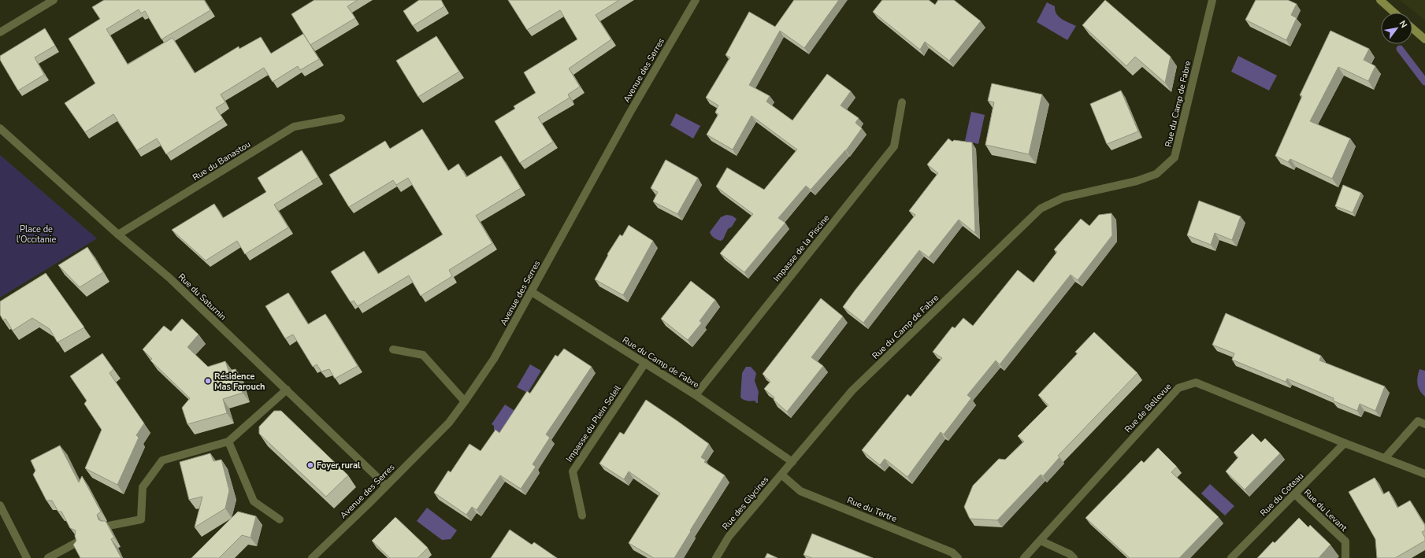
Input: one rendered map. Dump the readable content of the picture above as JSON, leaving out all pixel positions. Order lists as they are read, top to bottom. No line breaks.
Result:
{"streets":{"street":["Avenue des Serres","Rue du Camp de Fabre","Rue du Banastou","Impasse de la Piscine","Rue du Saturnin","Rue de Bellevue","Impasse du Plein Soleil","Rue du Coteau","Rue des Glycines","Rue du Tertre","Rue du Levant"]},"crossings":[["Avenue des Serres","Rue du Camp de Fabre"],["Avenue des Serres","Rue du Saturnin"],["Rue du Camp de Fabre","Impasse de la Piscine"],["Rue du Camp de Fabre","Impasse du Plein Soleil"],["Rue du Camp de Fabre","Rue des Glycines"],["Rue du Banastou","Rue du Saturnin"],["Rue de Bellevue","Rue du Coteau"],["Rue du Coteau","Rue du Levant"],["Rue des Glycines","Rue du Tertre"]],"parks":["Place de l'Occitanie"],"places":["Résidence Mas Farouch","Foyer rural"],"north":"top right"}
